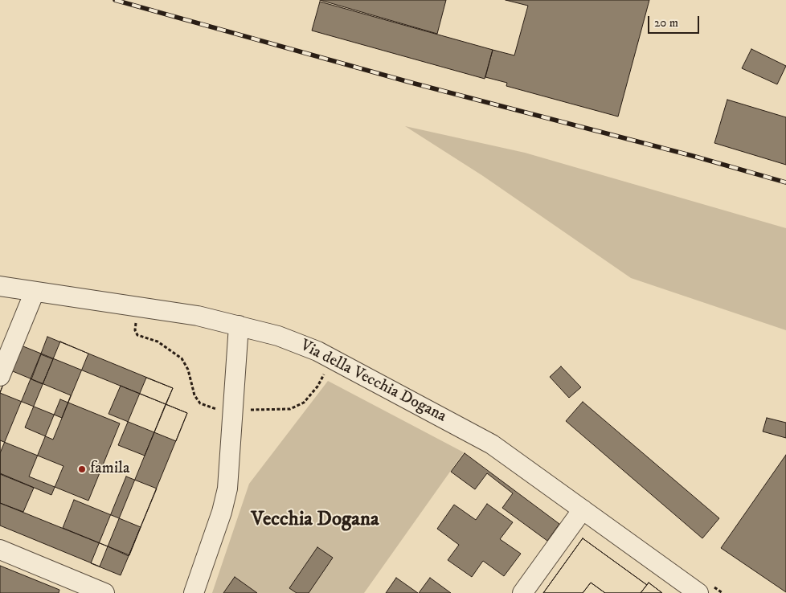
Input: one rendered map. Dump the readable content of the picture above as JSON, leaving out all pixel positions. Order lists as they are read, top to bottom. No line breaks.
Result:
{"streets":{"street":["Via della Vecchia Dogana"]},"districts":["Vecchia Dogana"],"places":["famila"],"scale_bar":"20 m"}
